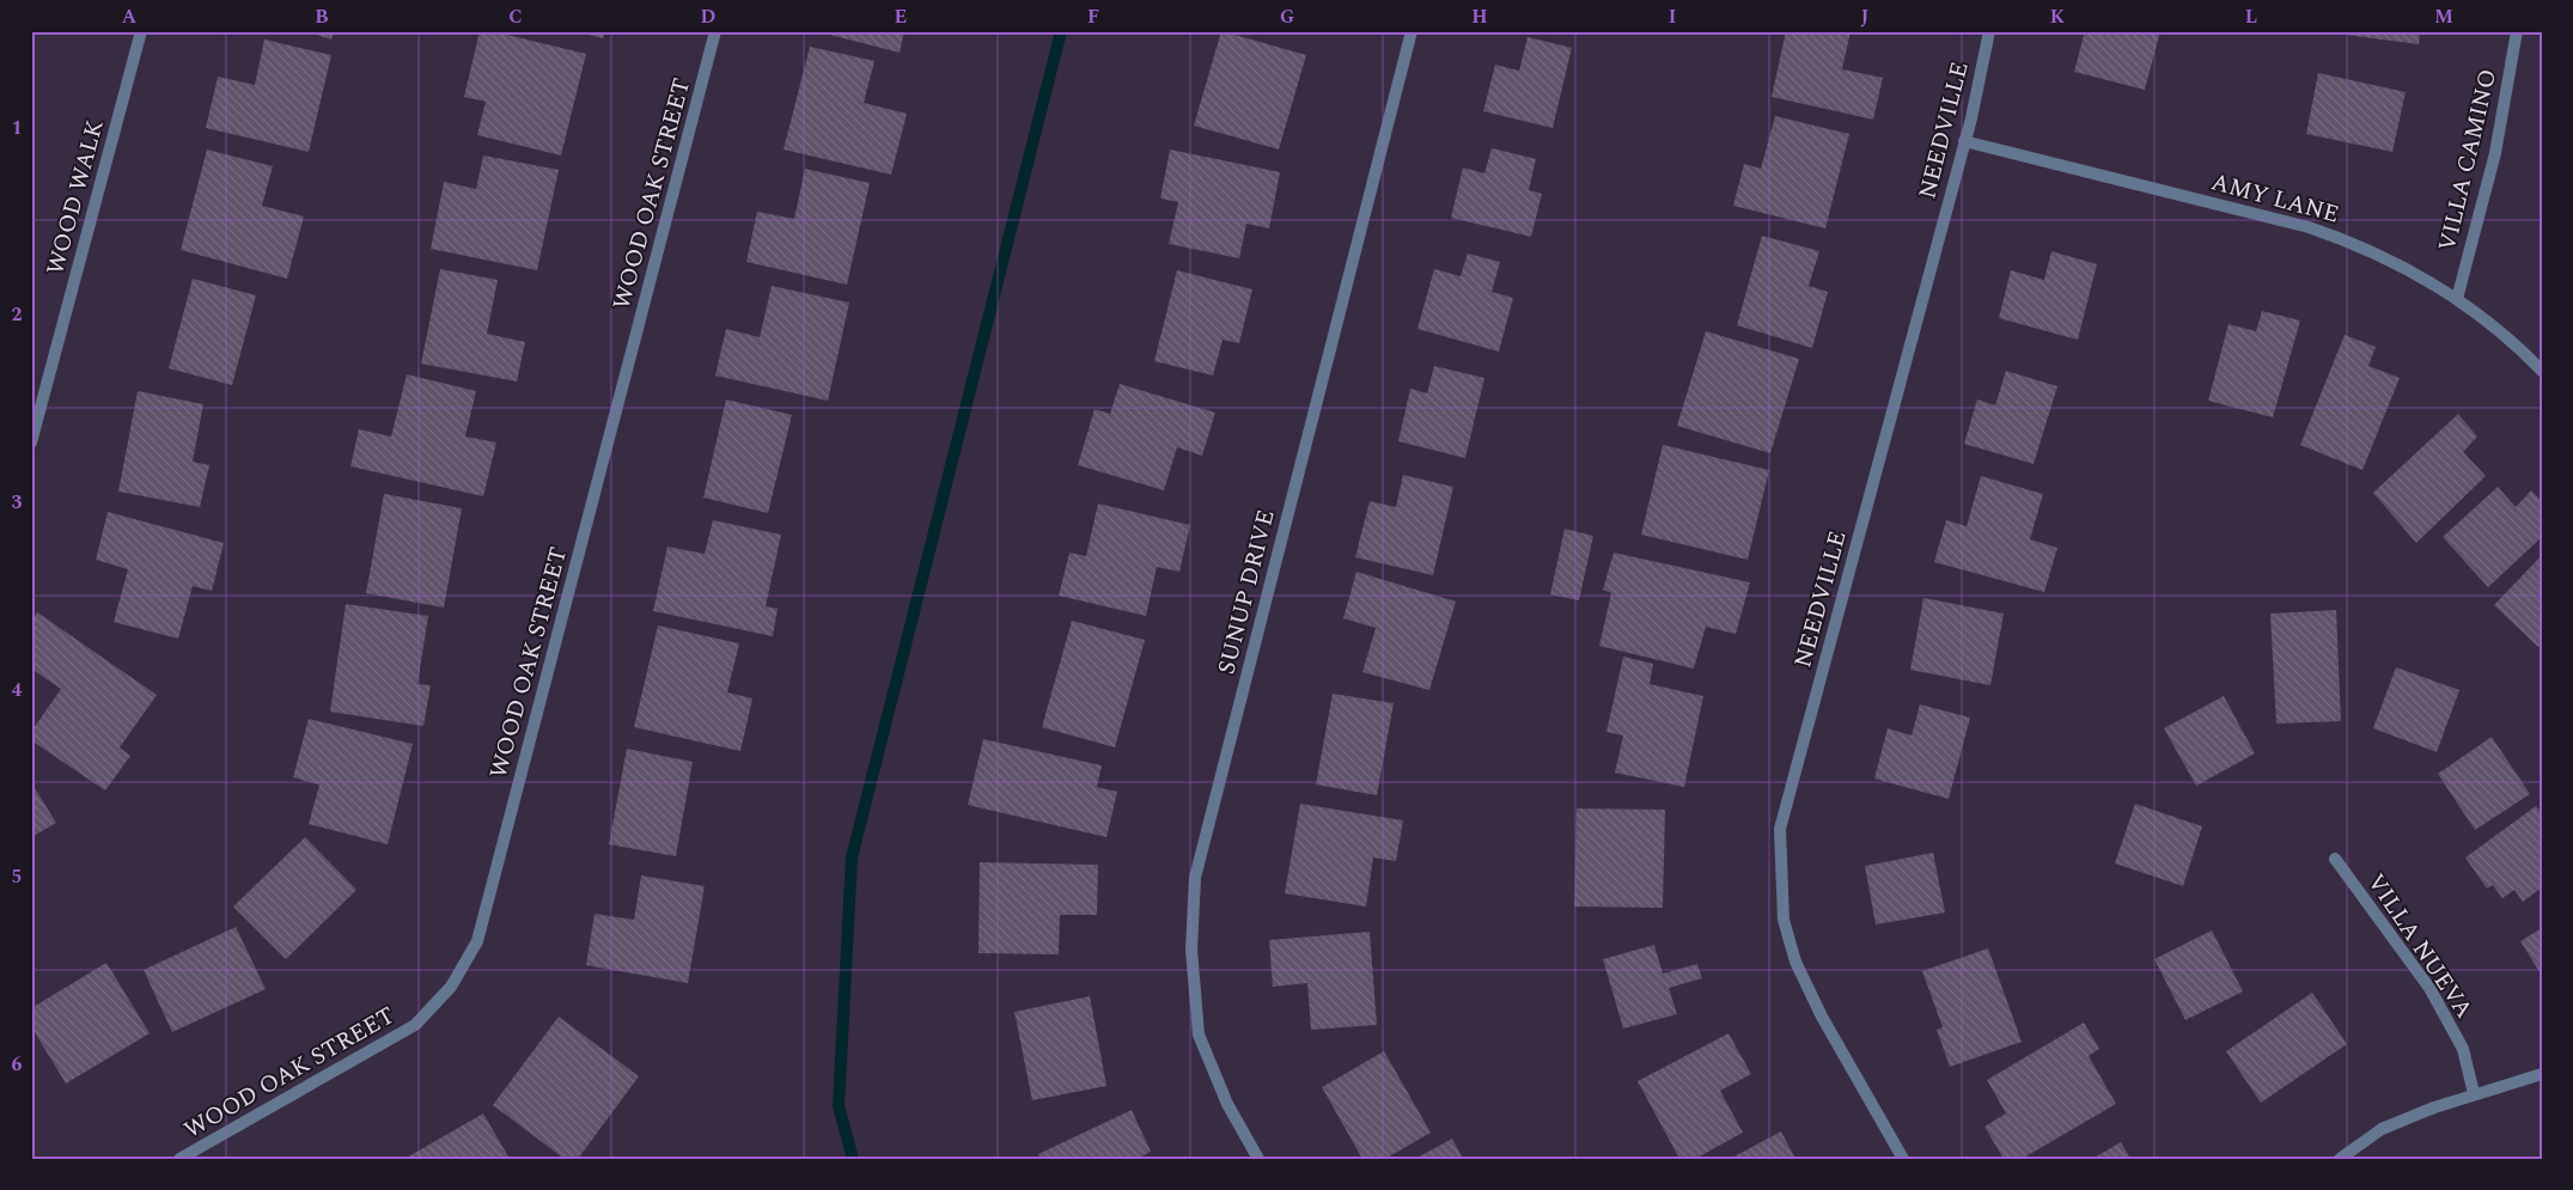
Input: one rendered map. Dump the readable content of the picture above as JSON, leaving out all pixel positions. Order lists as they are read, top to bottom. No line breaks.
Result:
{"streets":{"street":["NEEDVILLE","VILLA CAMINO","WOOD OAK STREET","WOOD WALK","AMY LANE","SUNUP DRIVE","VILLA NUEVA"]},"crossings":[["NEEDVILLE","AMY LANE"],["VILLA CAMINO","AMY LANE"]],"grid":{"columns":["A","B","C","D","E","F","G","H","I","J","K","L","M"],"rows":["1","2","3","4","5","6"]}}
